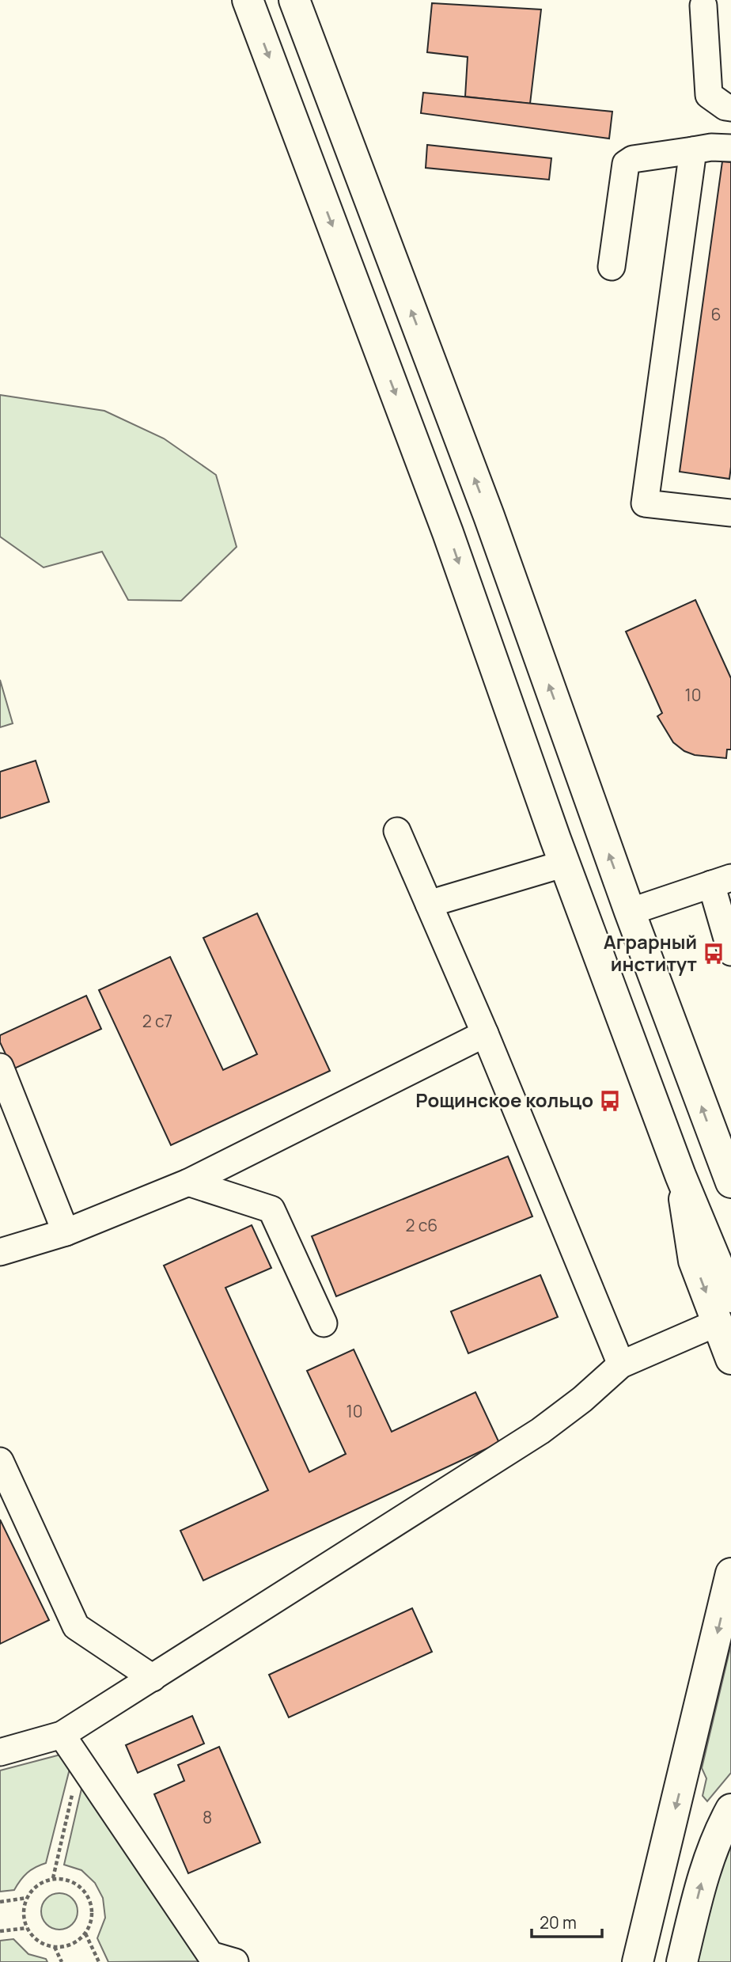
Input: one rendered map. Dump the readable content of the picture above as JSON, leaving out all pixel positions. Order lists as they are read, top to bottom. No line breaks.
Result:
{"places":{"bus stop":["Аграрный институт","Рощинское кольцо"]},"house_numbers":["6","10","2 с7","2 с6","10","8"],"scale_bar":"20 m"}
